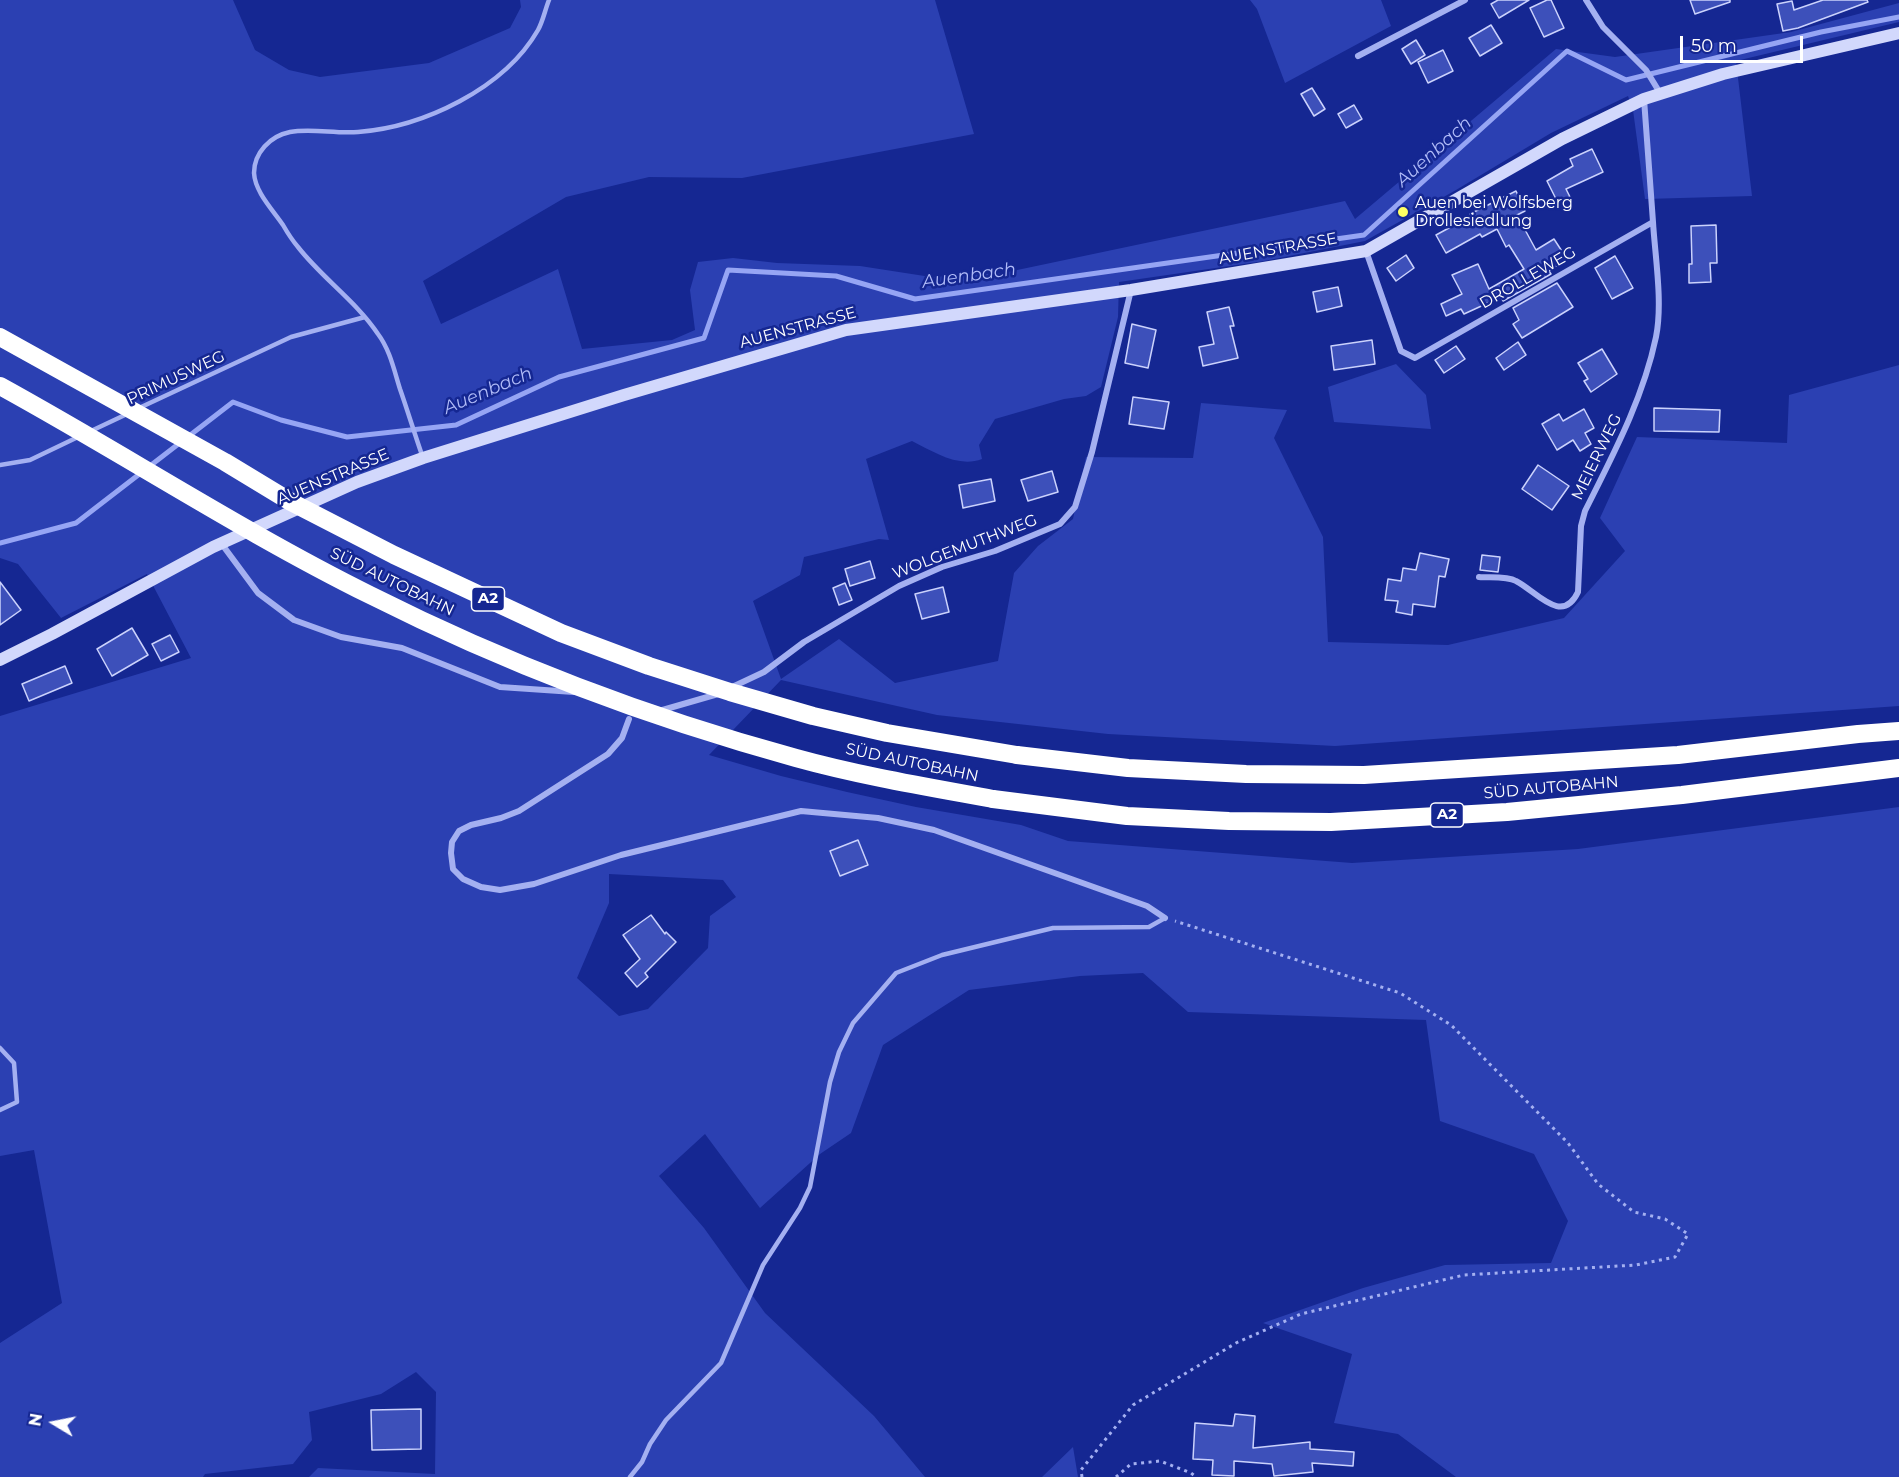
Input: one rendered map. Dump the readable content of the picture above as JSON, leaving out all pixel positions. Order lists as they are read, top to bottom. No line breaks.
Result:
{"streets":{"highway":["SÜD AUTOBAHN","A2"],"street":["AUENSTRASSE","DROLLEWEG","MEIERWEG","WOLGEMUTHWEG"],"lane":["PRIMUSWEG"]},"crossings":[["AUENSTRASSE","DROLLEWEG"],["AUENSTRASSE","WOLGEMUTHWEG"],["DROLLEWEG","MEIERWEG"]],"water":["Auenbach"],"places":["Auen bei Wolfsberg Drollesiedlung"],"scale_bar":"50 m","north":"left"}
